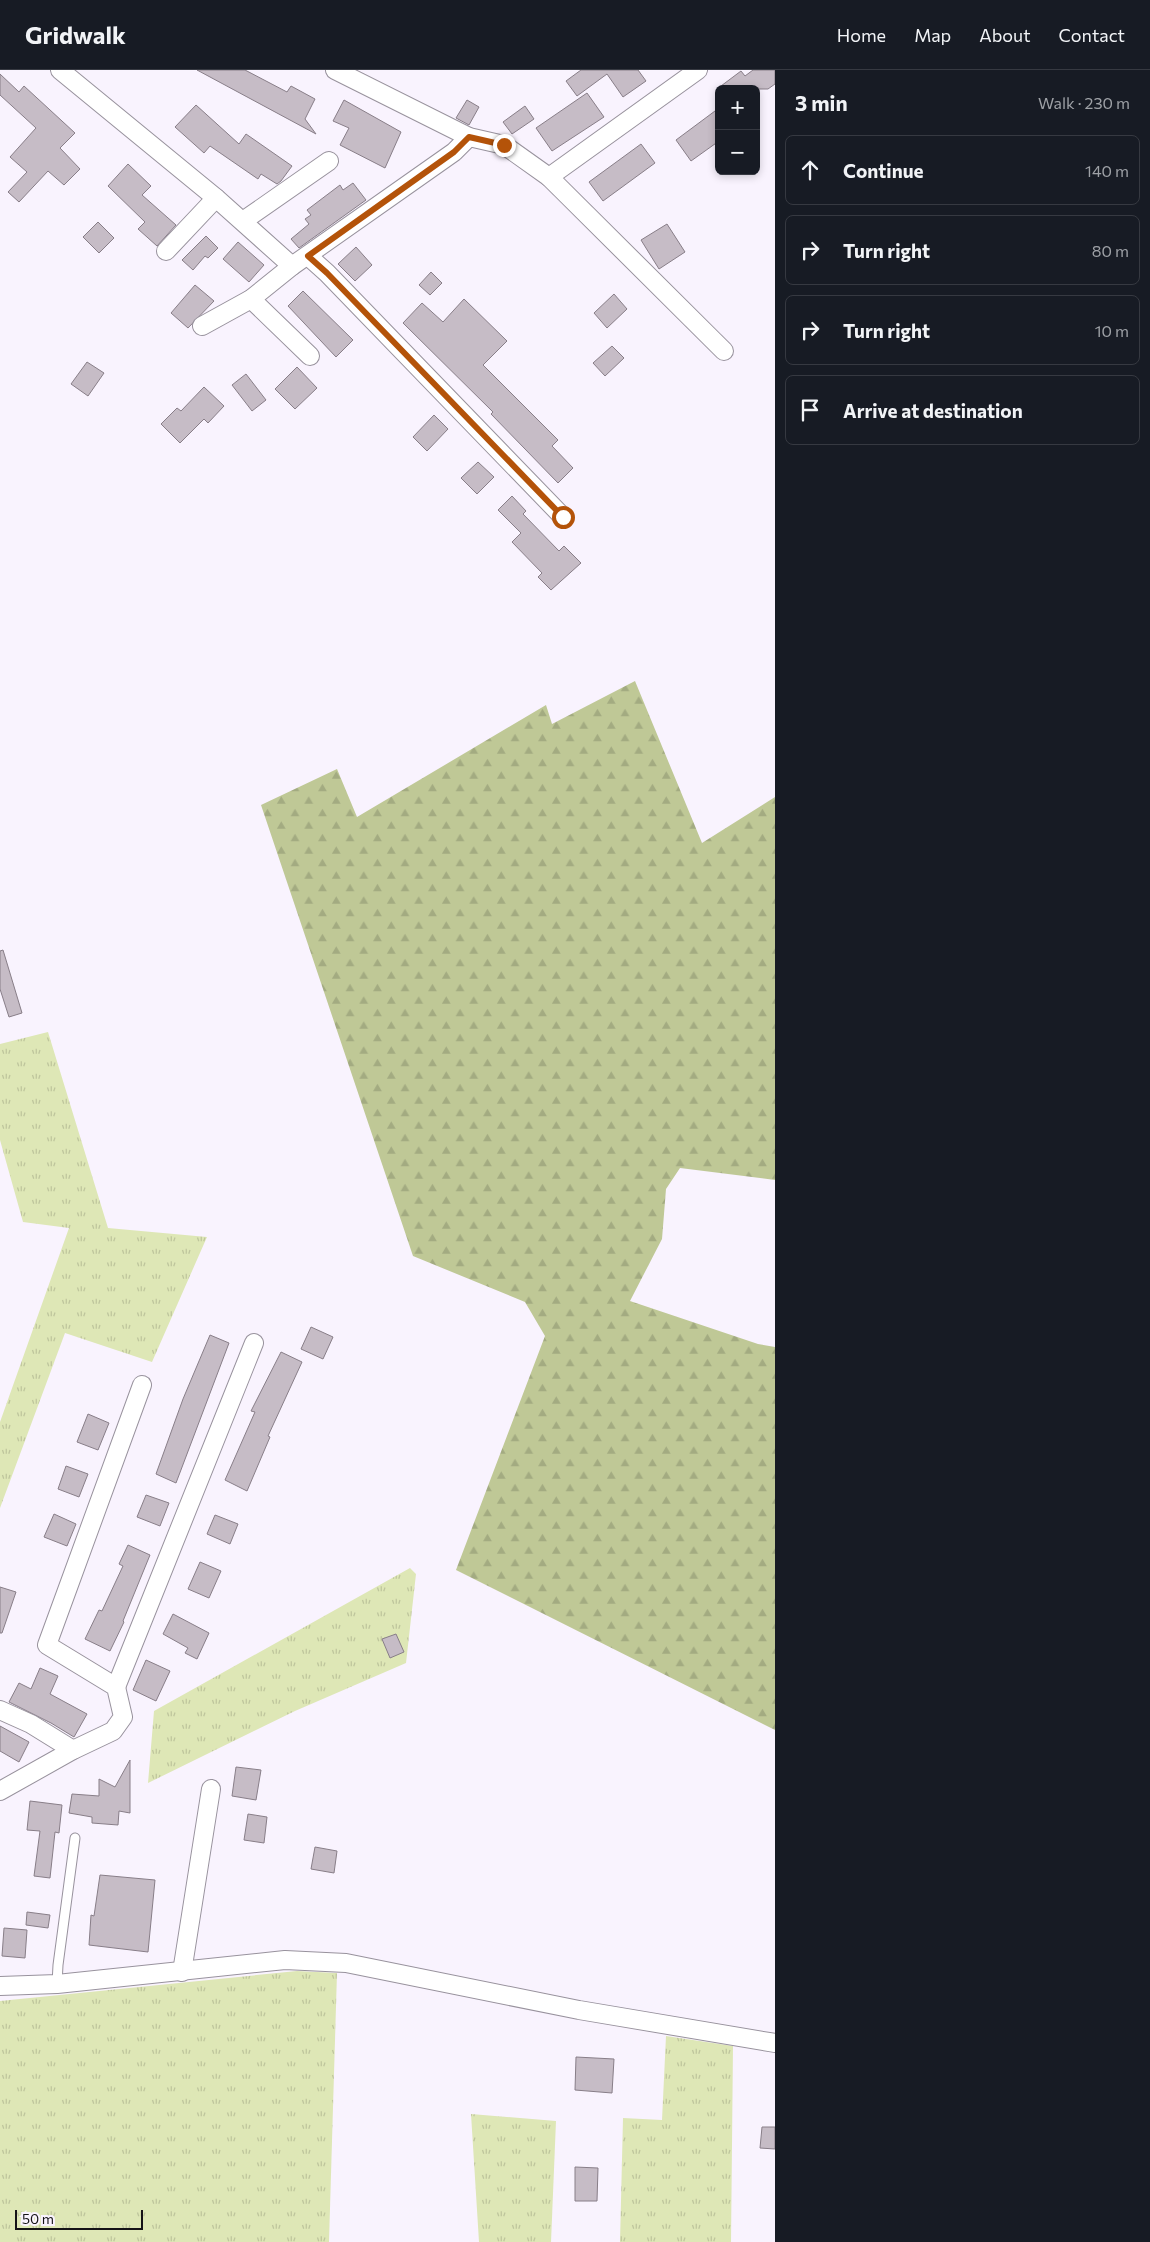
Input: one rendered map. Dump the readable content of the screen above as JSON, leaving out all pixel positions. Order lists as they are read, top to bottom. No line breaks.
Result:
{"scale_bar":"50 m","page":{"header":"Gridwalk","nav":["Home","Map","About","Contact"],"heading":["3 min","Walk · 230 m"],"map_buttons":["+","−"],"list":[["Continue","140 m"],["Turn right","80 m"],["Turn right","10 m"],"Arrive at destination"],"scale":"50 m"}}
